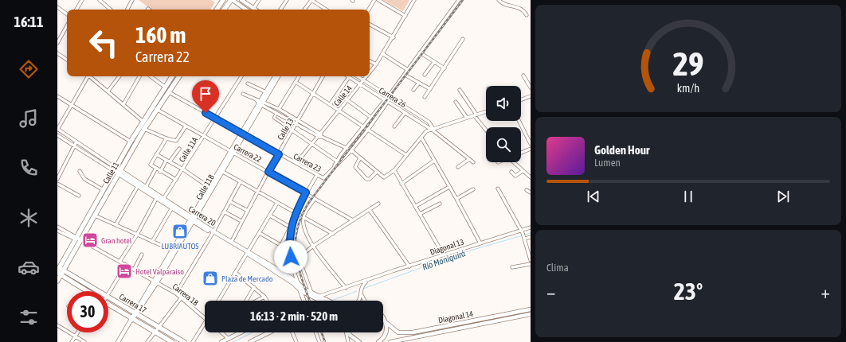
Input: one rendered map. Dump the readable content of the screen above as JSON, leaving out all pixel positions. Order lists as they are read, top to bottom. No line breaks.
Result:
{"streets":{"main road":["Calle 11","Carrera 17"],"street":["Calle 14","Carrera 26","Calle 13","Calle 11A","Carrera 22","Carrera 23","Calle 11B","Carrera 20","Diagonal 13","Carrera 18","Diagonal 14"]},"crossings":[["Calle 14","Carrera 26"],["Calle 14","Carrera 23"],["Calle 13","Carrera 22"],["Calle 13","Carrera 23"],["Calle 13","Carrera 20"],["Calle 11A","Carrera 22"],["Calle 11A","Carrera 23"],["Calle 11A","Carrera 20"],["Carrera 22","Calle 11"],["Carrera 22","Calle 11B"],["Carrera 23","Calle 11"],["Carrera 23","Calle 11B"],["Calle 11","Carrera 20"],["Calle 11","Carrera 18"],["Calle 11","Carrera 17"],["Calle 11B","Carrera 20"],["Calle 11B","Carrera 18"],["Calle 11B","Carrera 17"],["Carrera 20","Diagonal 13"]],"water":["Río Moniquirá"],"places":{"shop":["LUBRIAUTOS","Plaza de Mercado"],"hotel":["Gran hotel","Hotel Valparaiso"]},"page":{"tabs":"16:11","turn":["160 m","Carrera 22"],"song":["Golden Hour","Lumen"],"tile":"Clima","heat":["−","23°","+"],"limit":"30","trip":"16:13 · 2 min · 520 m","gauge":["29","km/h"]}}
